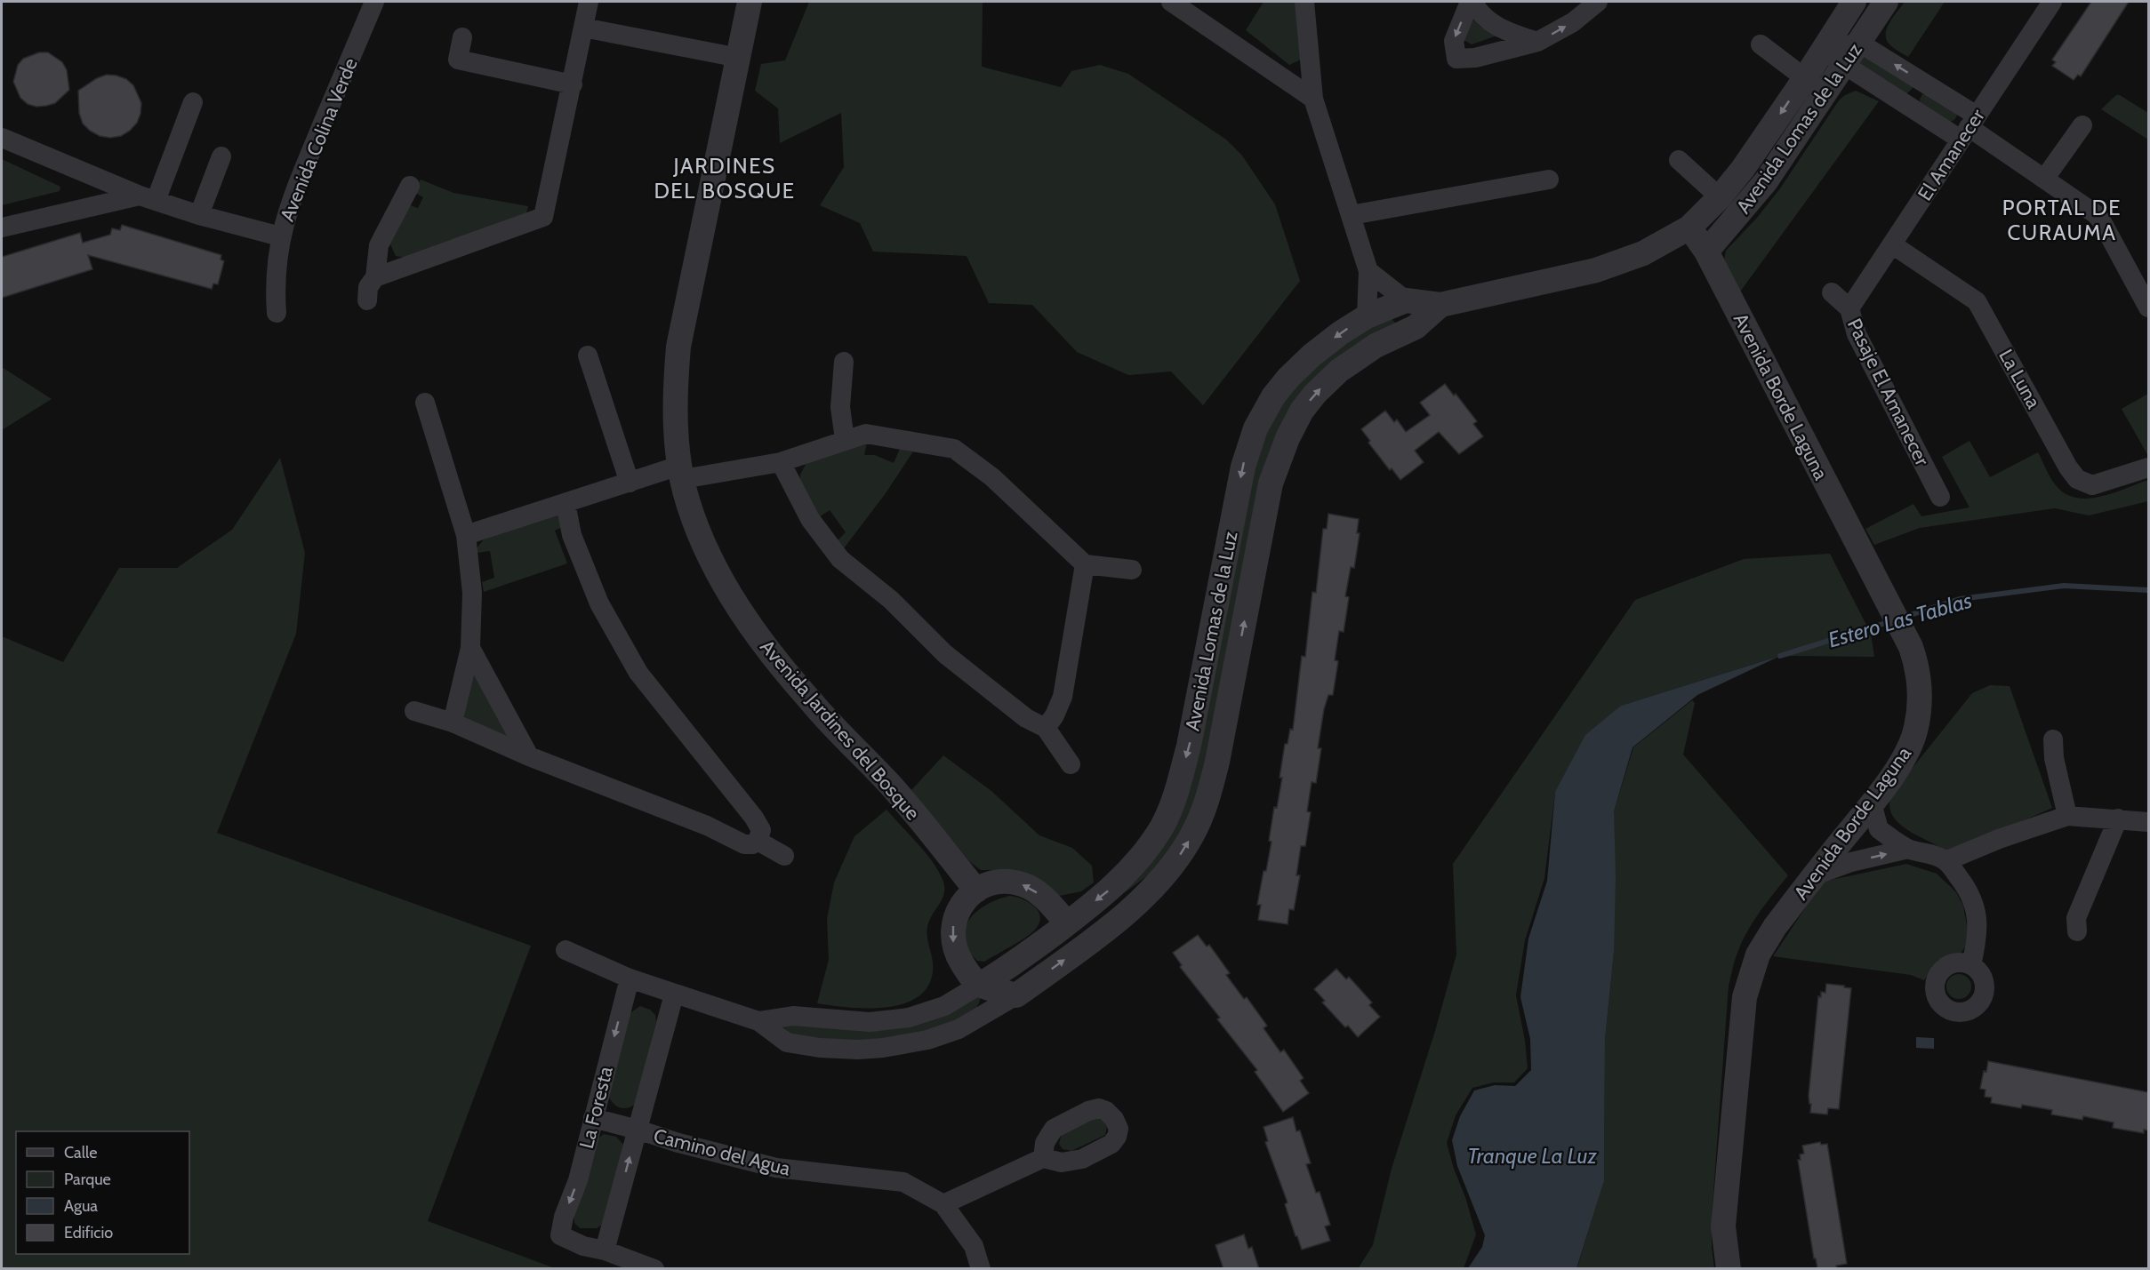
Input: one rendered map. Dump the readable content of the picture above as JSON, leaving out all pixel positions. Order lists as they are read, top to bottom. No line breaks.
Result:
{"streets":{"street":["Avenida Lomas de la Luz","Avenida Colina Verde","El Amanecer","La Luna","Pasaje El Amanecer","Avenida Borde Laguna","Avenida Jardines del Bosque","La Foresta","Camino del Agua"]},"crossings":[["Avenida Lomas de la Luz","Avenida Borde Laguna"],["Avenida Lomas de la Luz","Avenida Jardines del Bosque"],["Avenida Lomas de la Luz","La Foresta"],["El Amanecer","La Luna"],["El Amanecer","Pasaje El Amanecer"],["La Foresta","Camino del Agua"]],"districts":["JARDINES DEL BOSQUE","PORTAL DE CURAUMA"],"water":["Estero Las Tablas","Tranque La Luz"],"legend":["Calle","Parque","Agua","Edificio"]}
